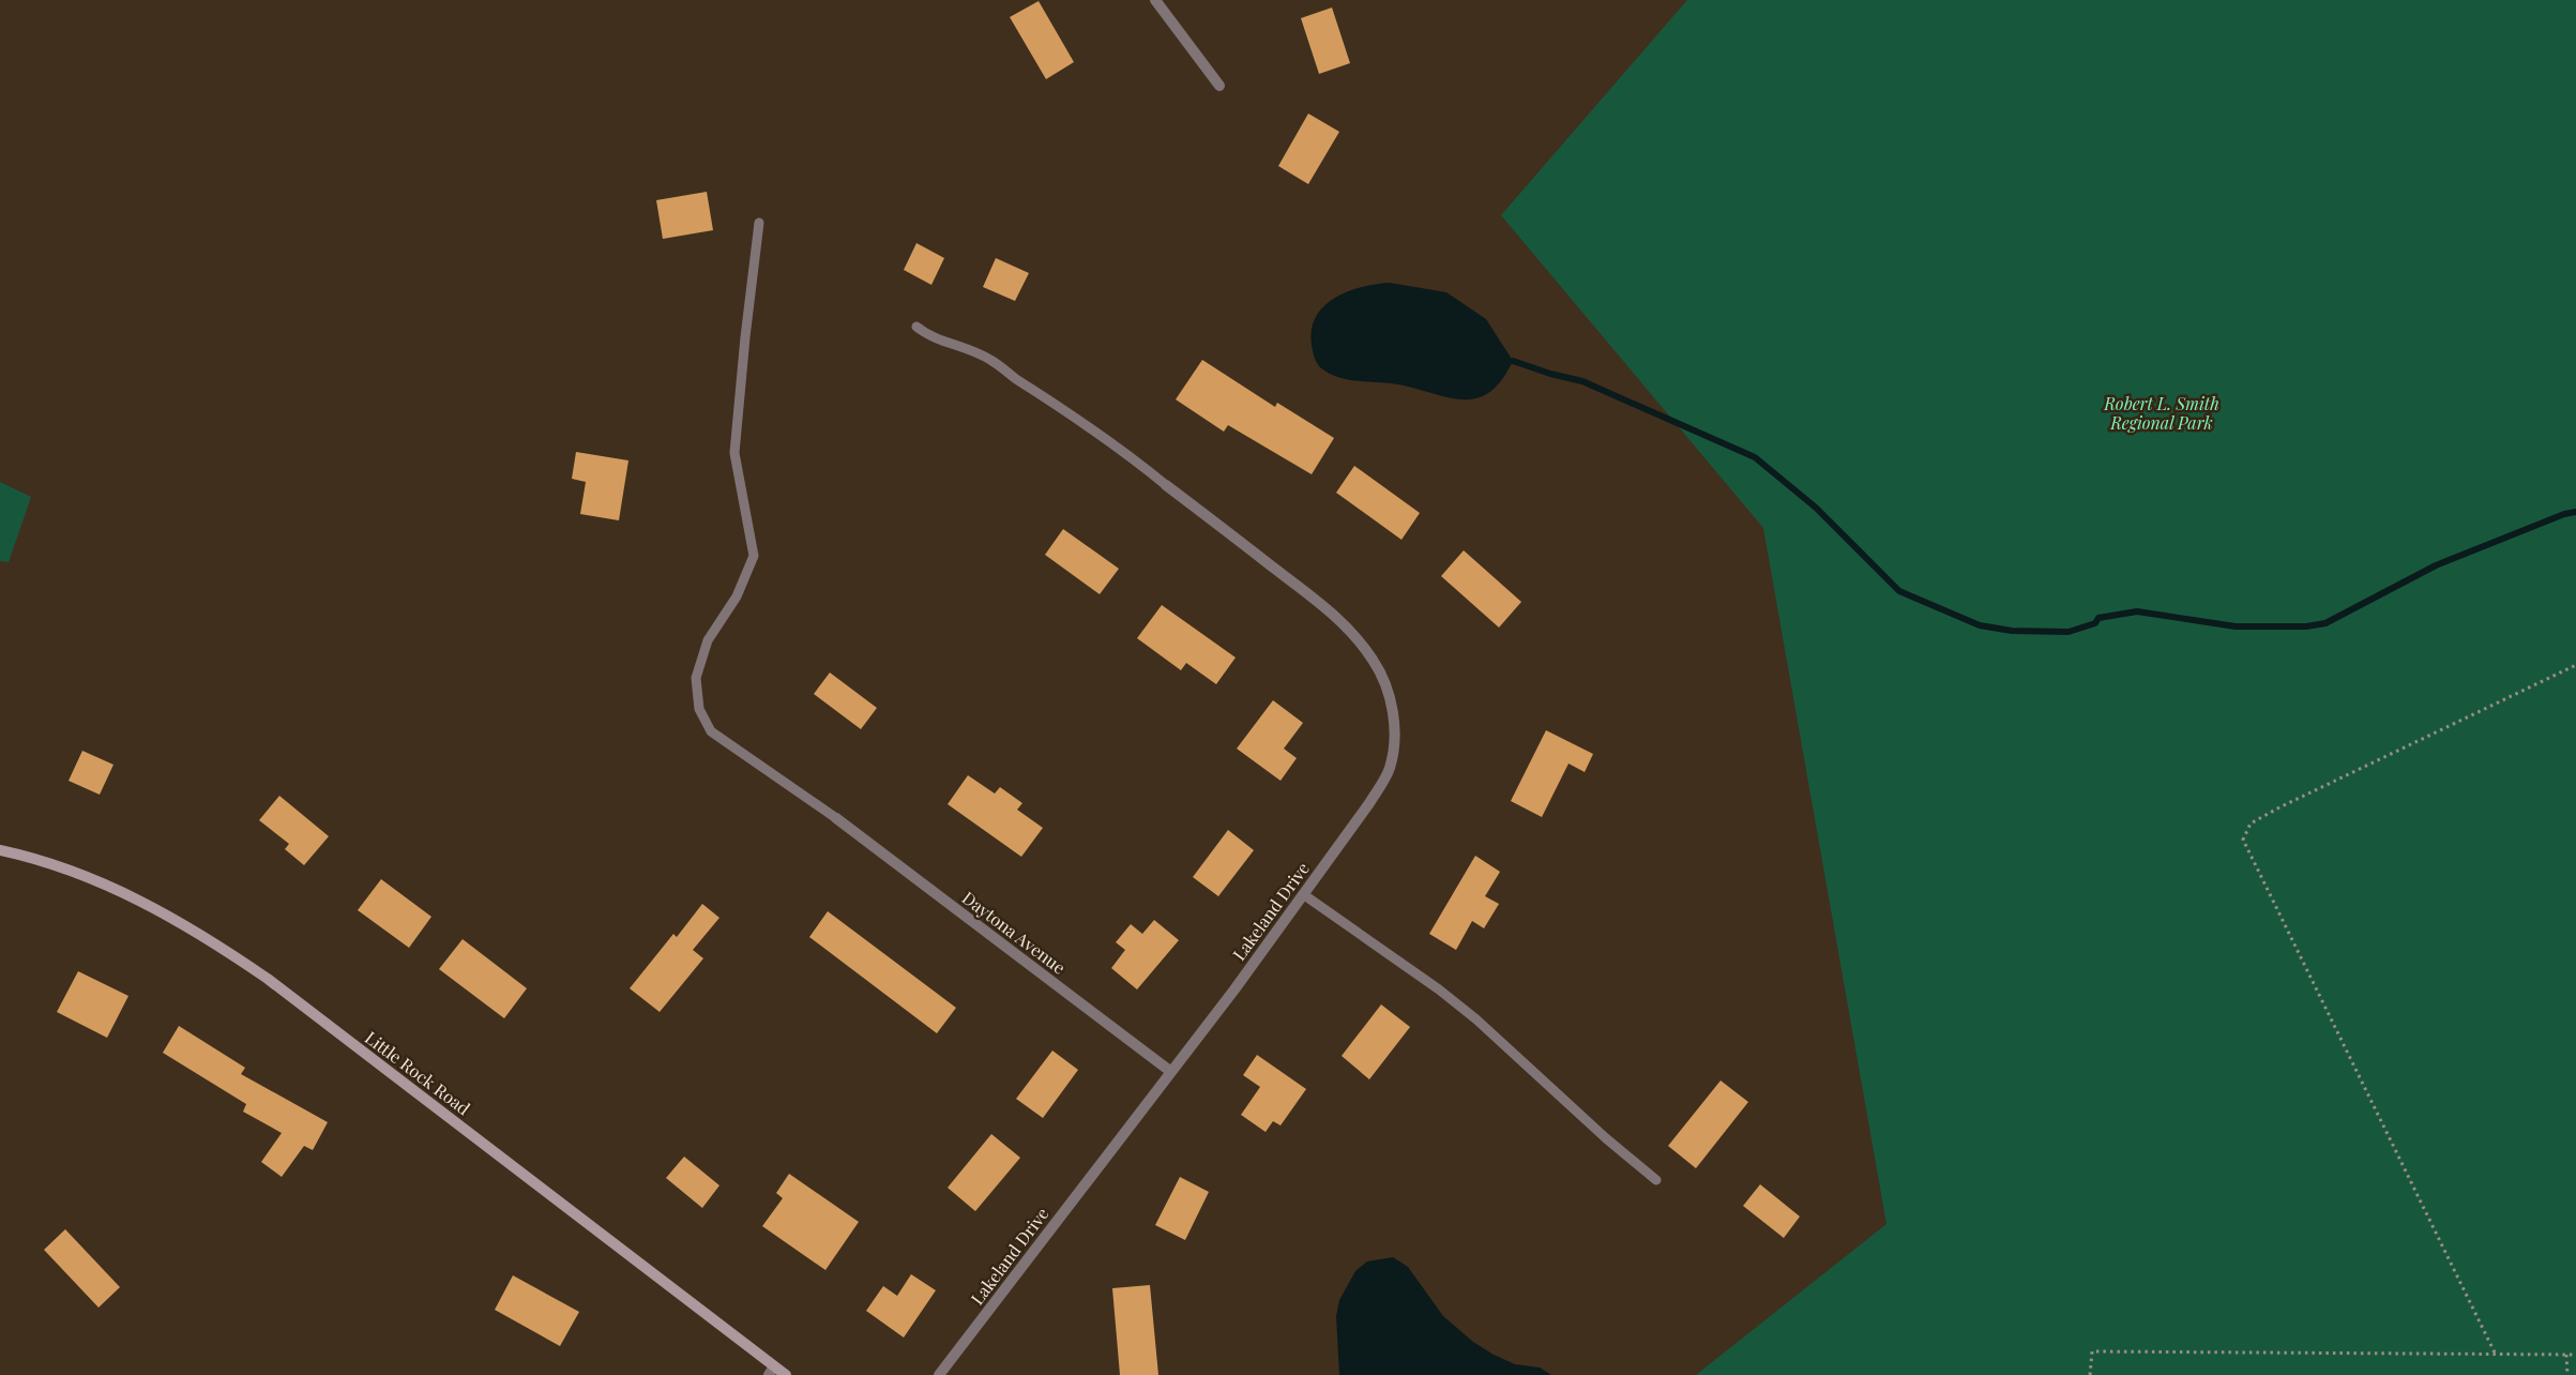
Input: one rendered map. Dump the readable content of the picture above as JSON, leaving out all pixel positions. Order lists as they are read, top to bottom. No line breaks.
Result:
{"streets":{"main road":["Little Rock Road"],"street":["Lakeland Drive","Daytona Avenue"]},"crossings":[["Lakeland Drive","Daytona Avenue"]],"parks":["Robert L. Smith Regional Park"]}
